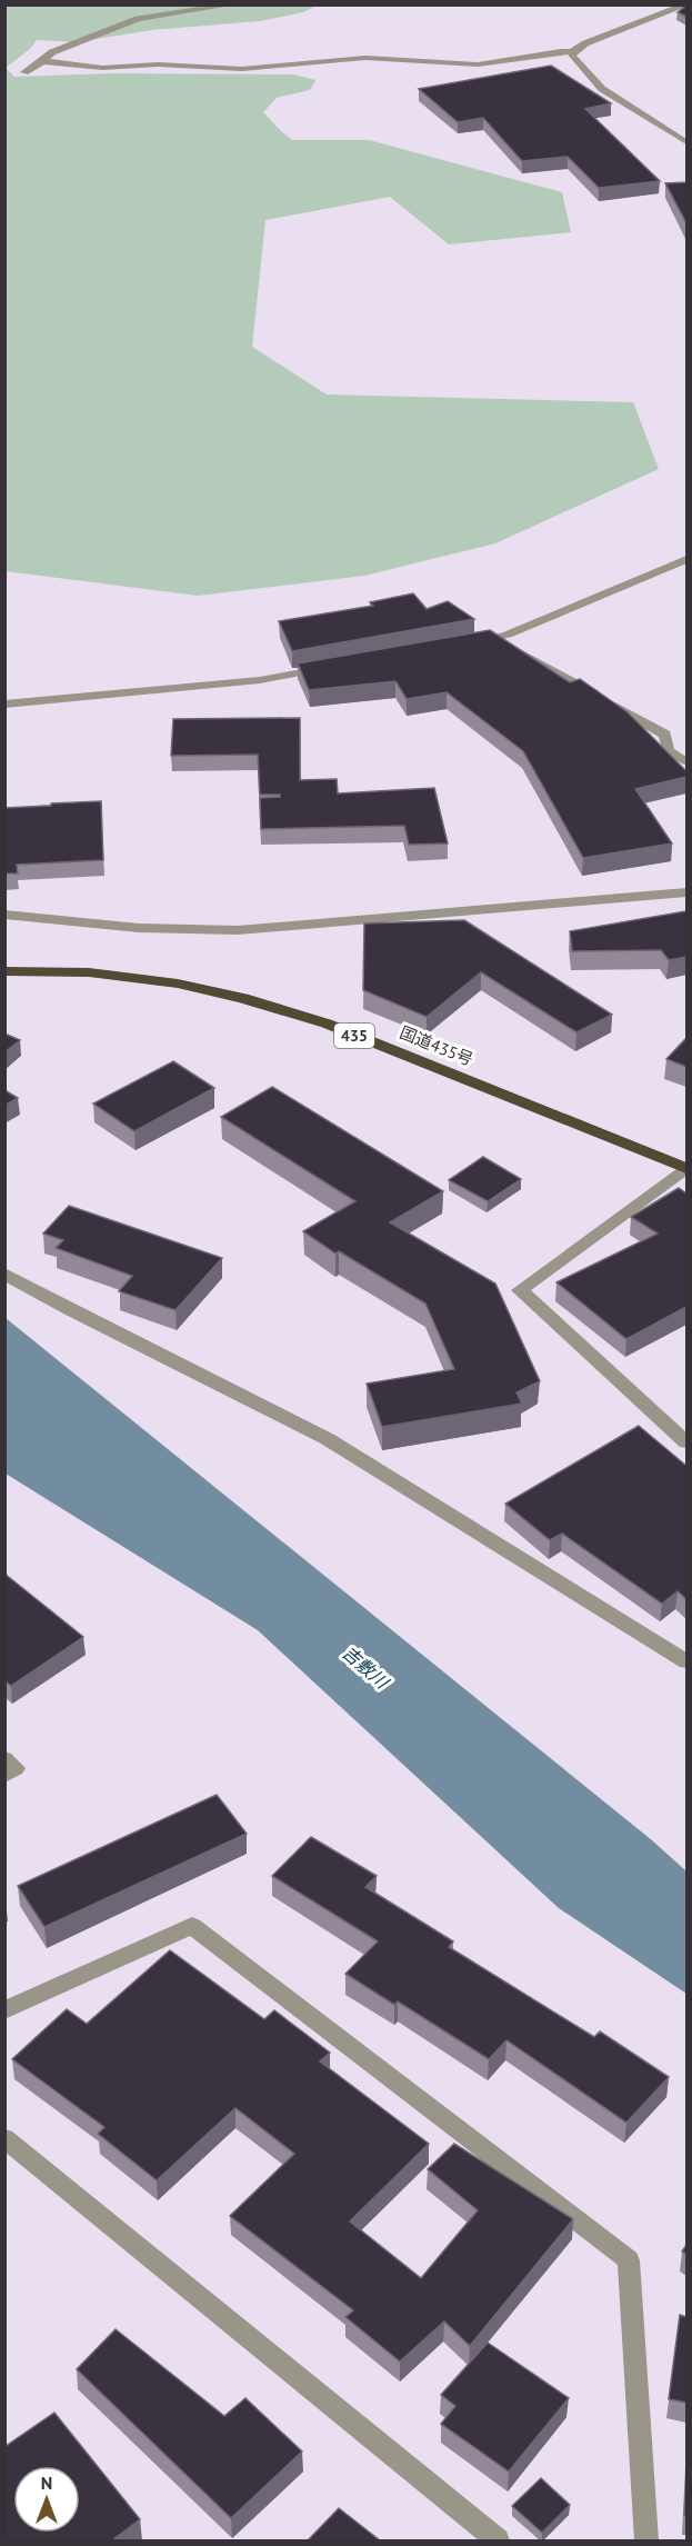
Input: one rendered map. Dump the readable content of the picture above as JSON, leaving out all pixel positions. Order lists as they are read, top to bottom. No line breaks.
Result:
{"streets":{"highway":["435","国道435号"]},"water":["吉敷川"],"north":"top"}
